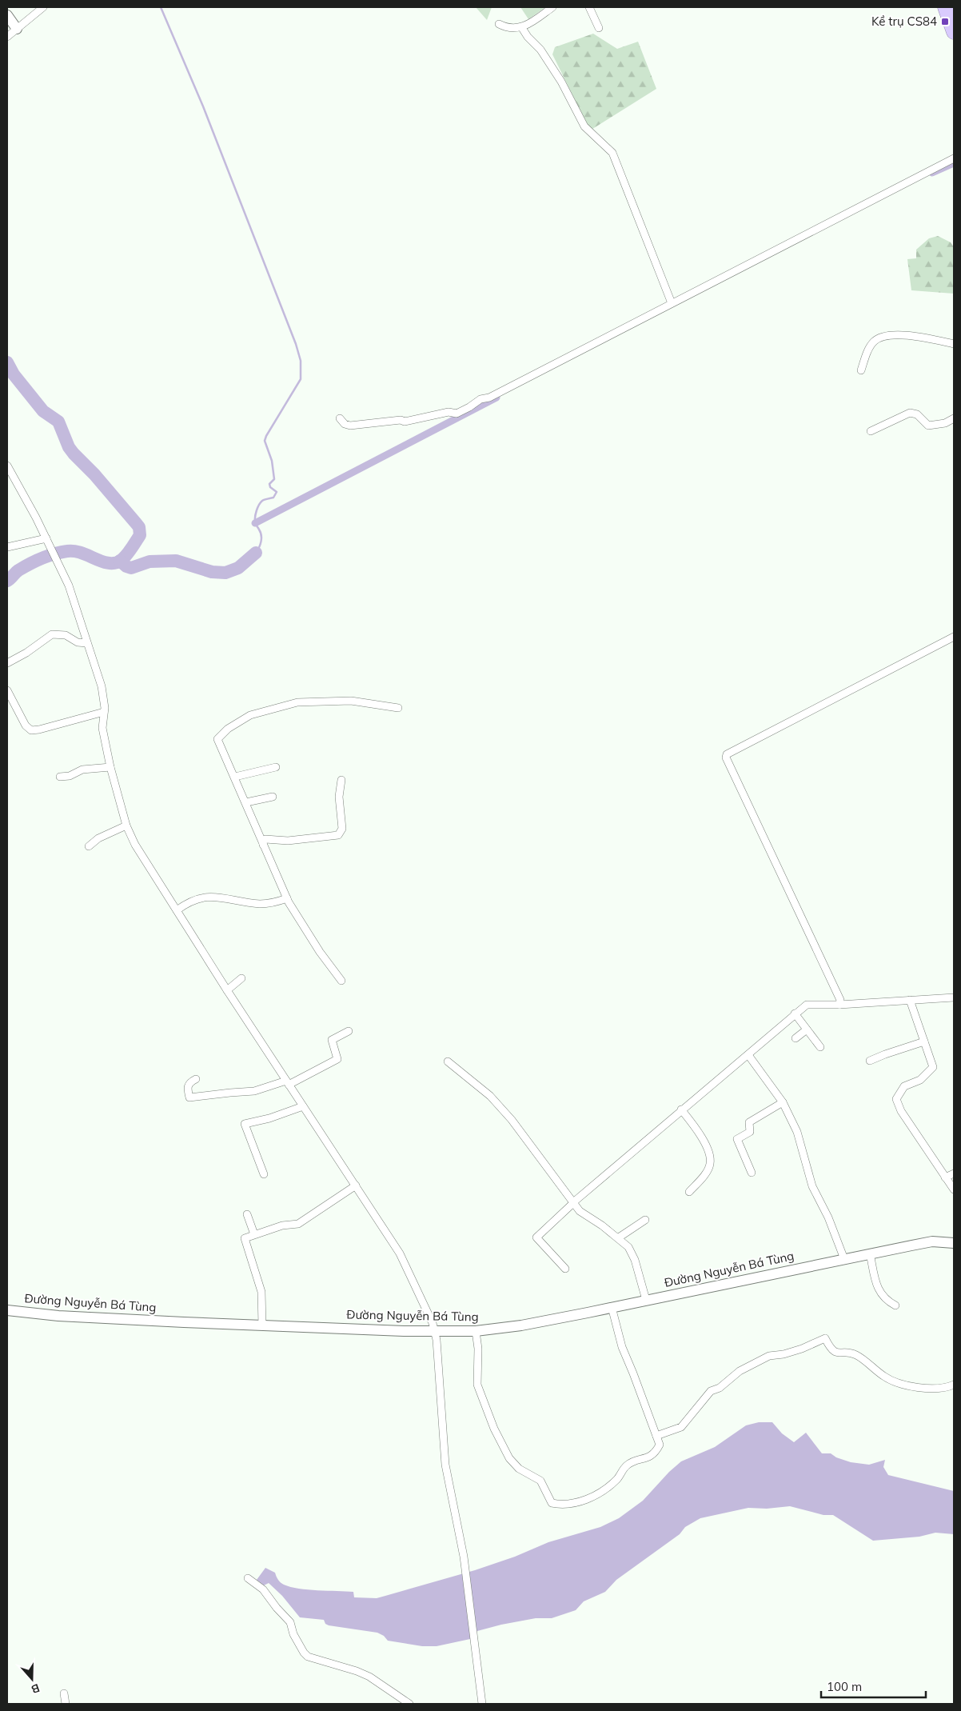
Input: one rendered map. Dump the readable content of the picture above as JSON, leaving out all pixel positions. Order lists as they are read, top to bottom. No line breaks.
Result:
{"streets":{"main road":["Đường Nguyễn Bá Tùng"]},"places":{"transit":["Kề trụ CS84"]},"scale_bar":"100 m","north":"bottom"}
